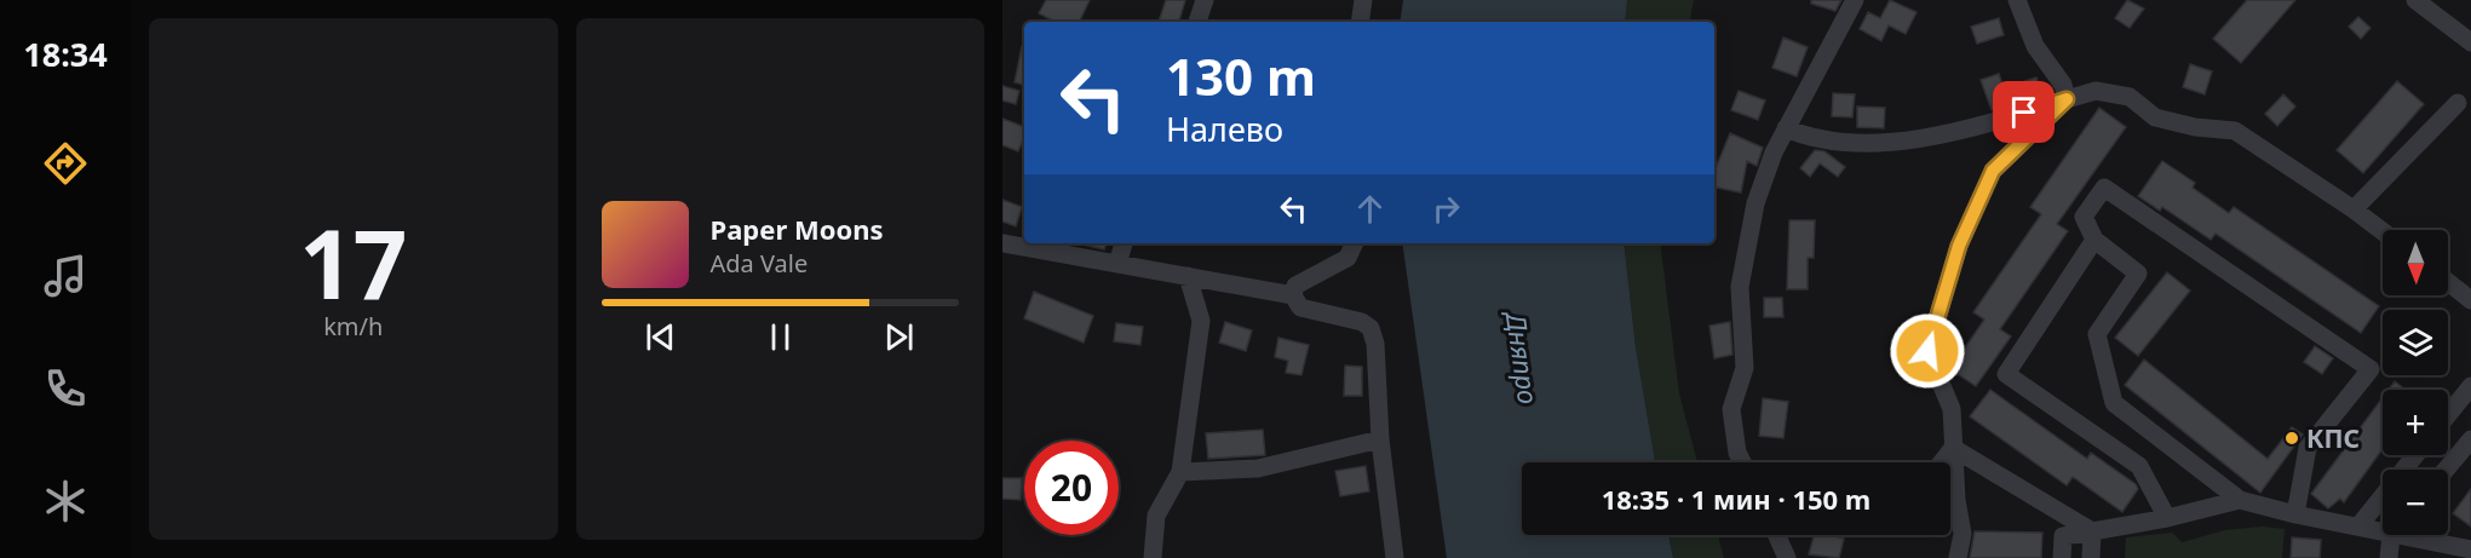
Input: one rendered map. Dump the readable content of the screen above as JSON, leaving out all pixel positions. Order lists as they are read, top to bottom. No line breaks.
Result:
{"water":["Дняпро"],"places":["КПС"],"north":"bottom","page":{"tabs":"18:34","tile":["17","km/h"],"turn":["130 m","Налево"],"song":["Paper Moons","Ada Vale"],"map_buttons":["+","−"],"limit":"20","trip":"18:35 · 1 мин · 150 m"}}
